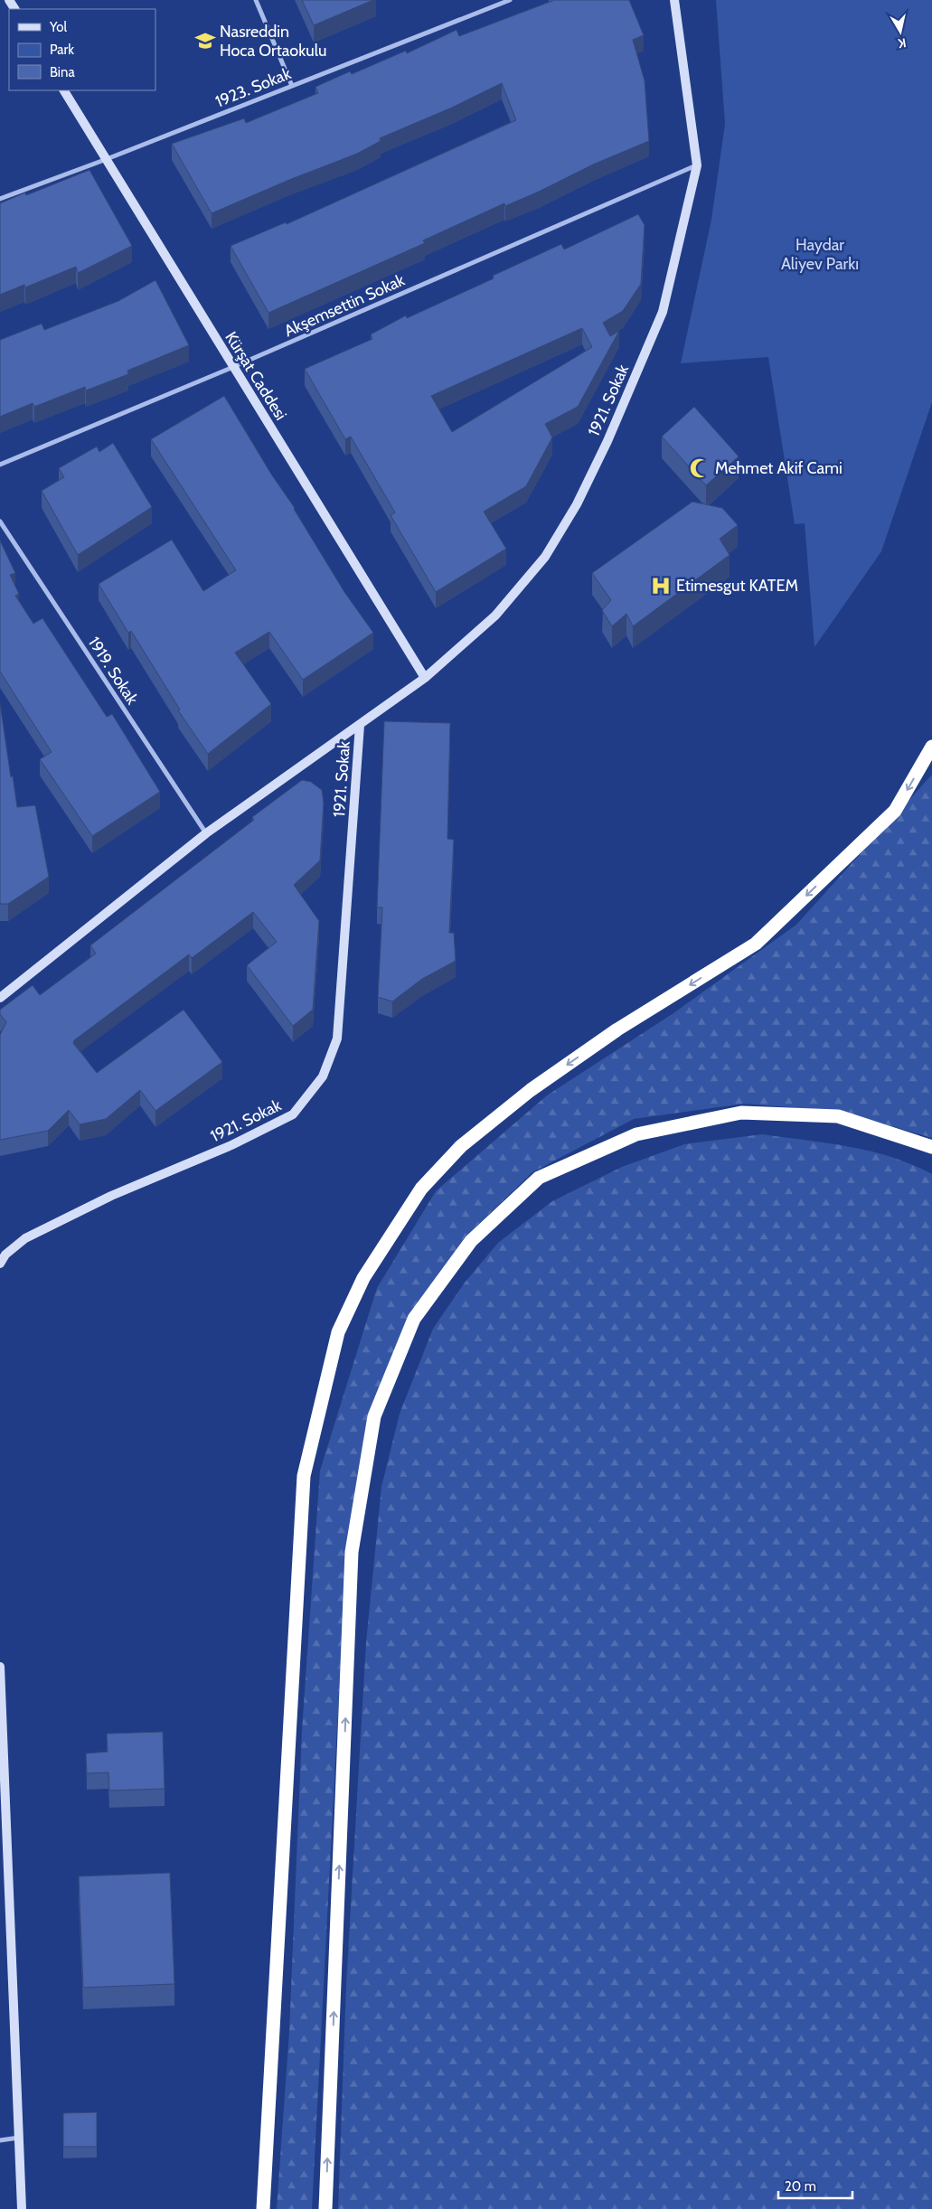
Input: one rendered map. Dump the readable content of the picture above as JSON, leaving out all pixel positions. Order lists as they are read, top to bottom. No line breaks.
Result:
{"streets":{"street":["1923. Sokak","Akşemsettin Sokak","Kürşat Caddesi","1921. Sokak","1919. Sokak"]},"crossings":[["1923. Sokak","Kürşat Caddesi"],["Akşemsettin Sokak","Kürşat Caddesi"],["Akşemsettin Sokak","1921. Sokak"],["Kürşat Caddesi","1921. Sokak"],["1921. Sokak","1919. Sokak"]],"parks":["Haydar Aliyev Parkı"],"places":{"school or university":["Nasreddin Hoca Ortaokulu"],"mosque":["Mehmet Akif Cami"],"hospital":["Etimesgut KATEM"]},"legend":["Yol","Park","Bina"],"scale_bar":"20 m","north":"bottom"}
